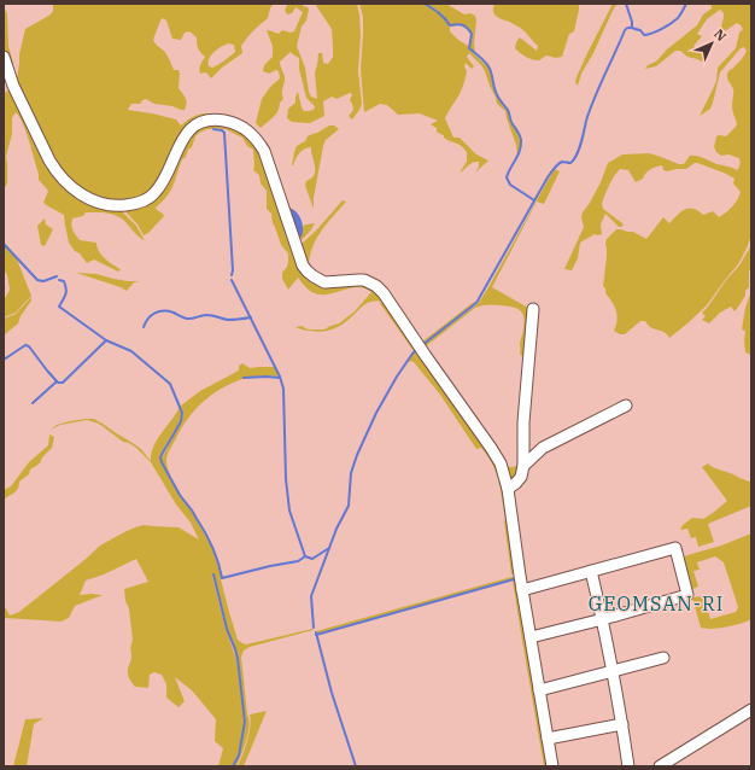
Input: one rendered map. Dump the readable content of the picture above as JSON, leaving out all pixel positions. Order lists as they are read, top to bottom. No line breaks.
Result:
{"districts":["GEOMSAN-RI"],"north":"top right"}
